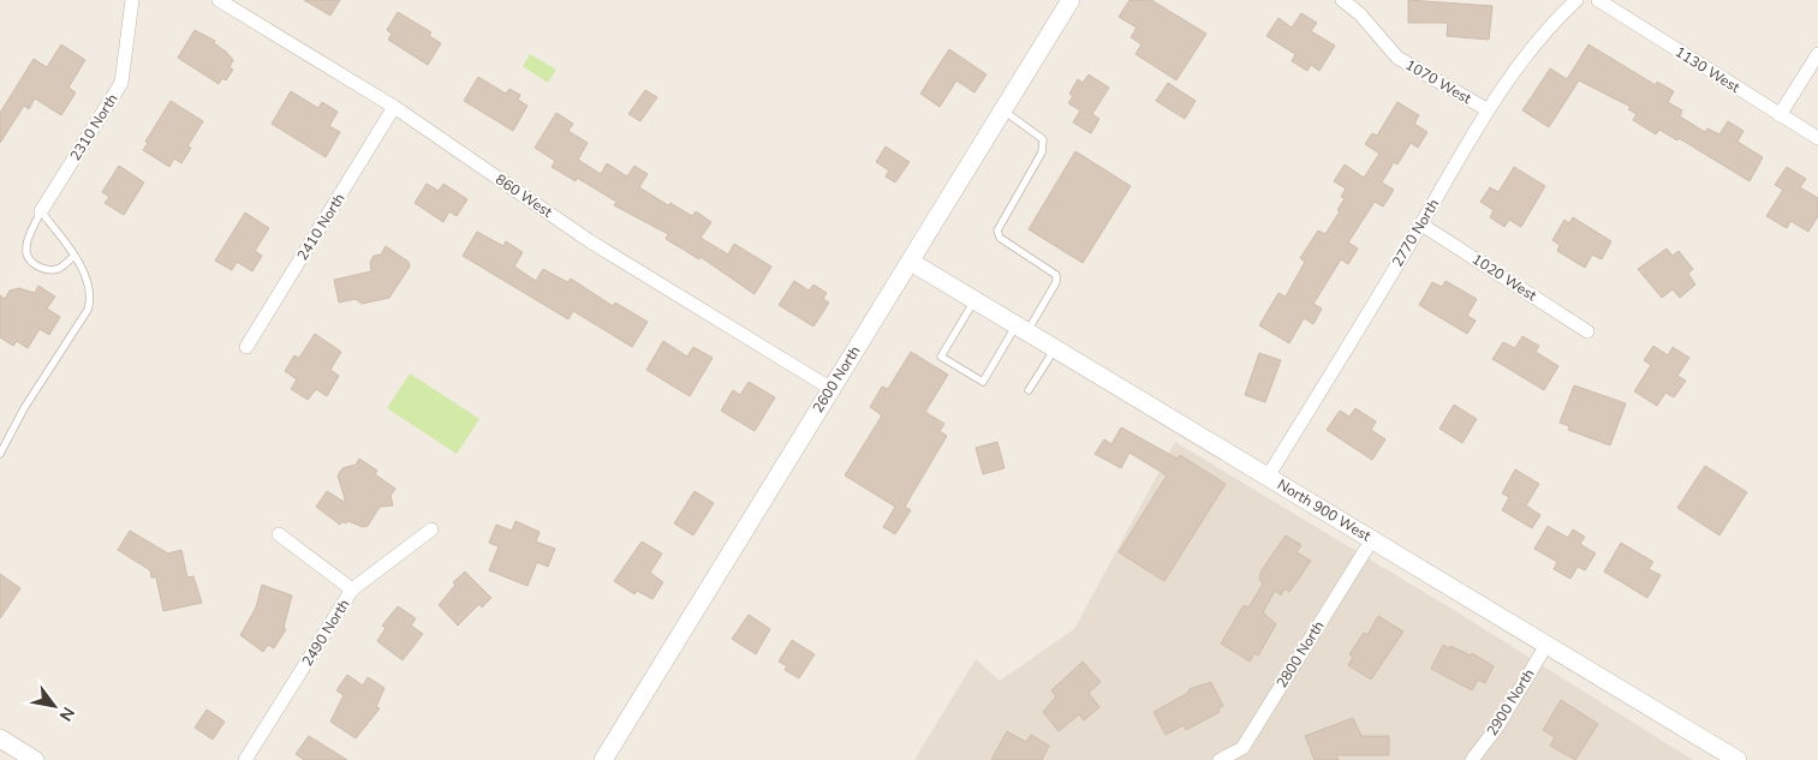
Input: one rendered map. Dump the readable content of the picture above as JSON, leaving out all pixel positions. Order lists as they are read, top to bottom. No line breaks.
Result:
{"streets":{"street":["1130 West","1070 West","2310 North","860 West","2410 North","2770 North","1020 West","2600 North","North 900 West","2490 North","2800 North","2900 North"]},"crossings":[["1070 West","2770 North"],["860 West","2410 North"],["860 West","2600 North"],["2770 North","1020 West"],["2770 North","North 900 West"],["2600 North","North 900 West"],["North 900 West","2800 North"],["North 900 West","2900 North"]],"north":"bottom right"}
